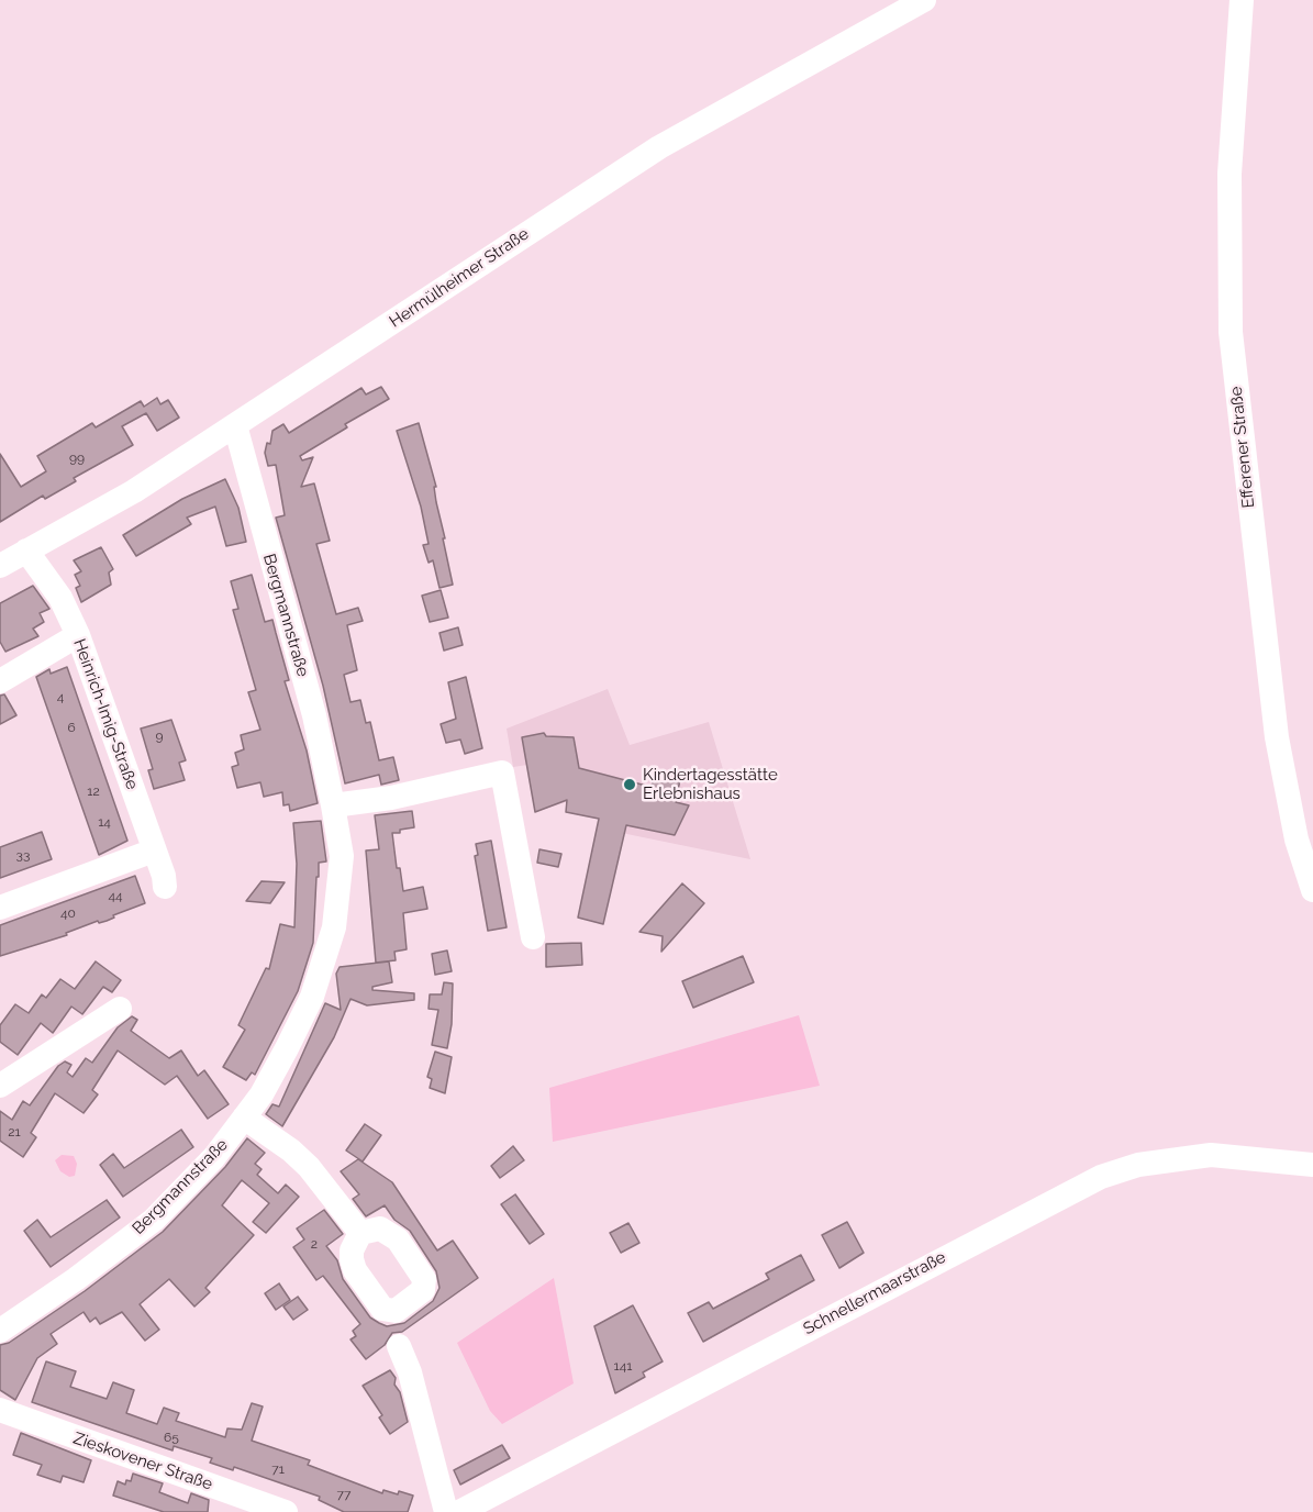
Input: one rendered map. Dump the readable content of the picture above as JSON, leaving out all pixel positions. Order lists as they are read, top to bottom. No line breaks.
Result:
{"streets":{"street":["Hermülheimer Straße","Efferener Straße","Bergmannstraße","Heinrich-Imig-Straße","Schnellermaarstraße","Zieskovener Straße"]},"crossings":[["Hermülheimer Straße","Bergmannstraße"],["Hermülheimer Straße","Heinrich-Imig-Straße"]],"places":["Kindertagesstätte Erlebnishaus"],"house_numbers":["99","4","6","9","12","14","33","44","40","21","2","141","65","71","77"]}
